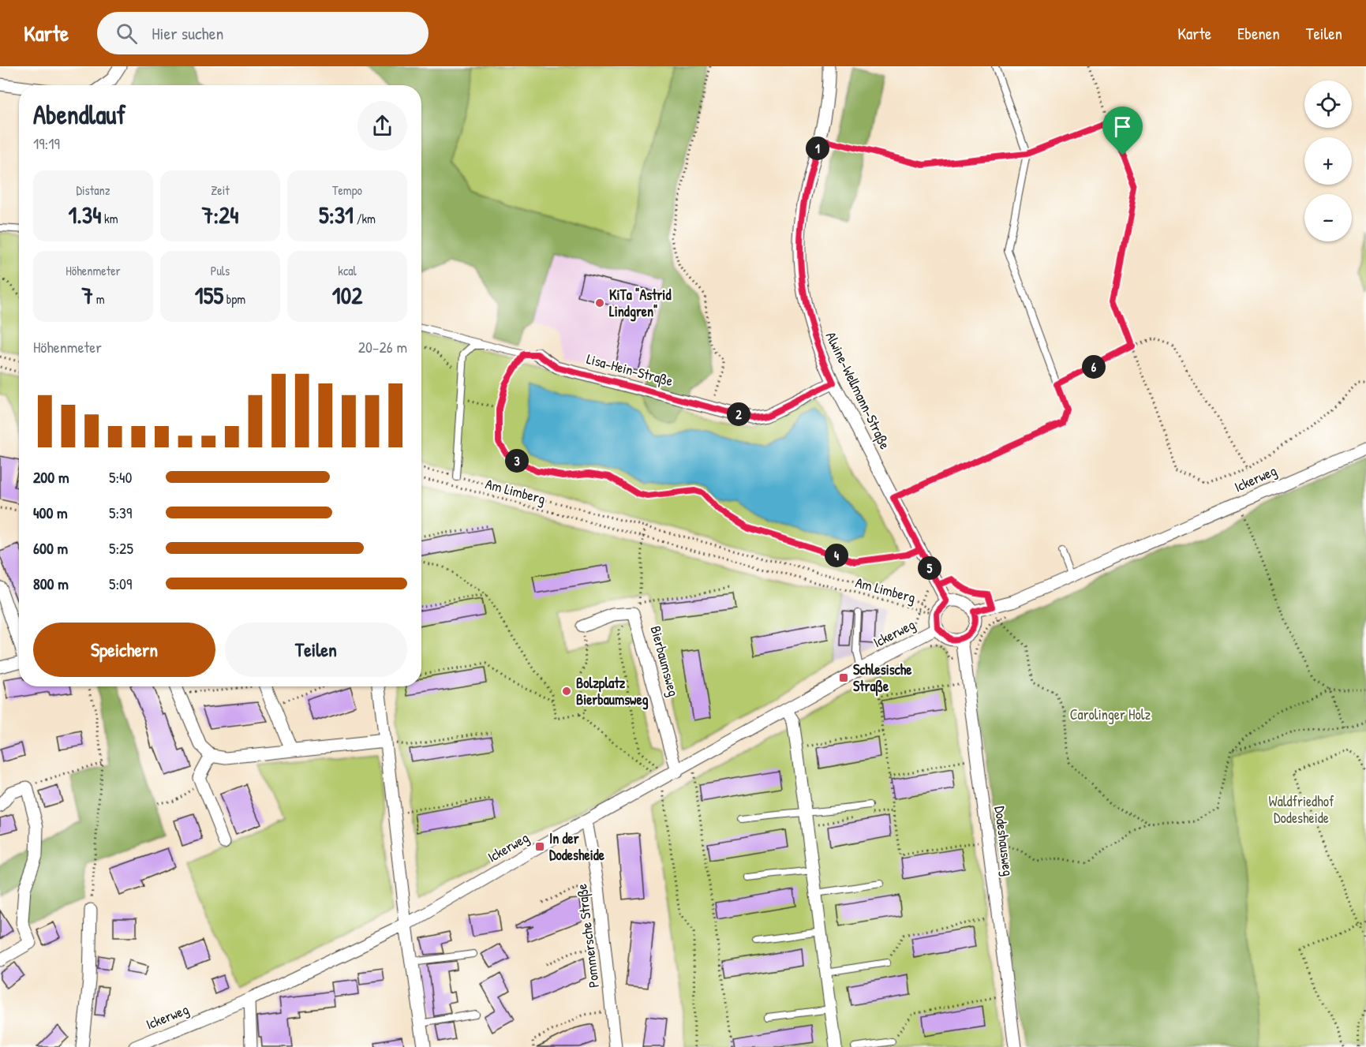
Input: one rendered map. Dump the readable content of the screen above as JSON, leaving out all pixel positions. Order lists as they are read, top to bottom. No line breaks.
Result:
{"streets":{"street":["Lisa-Hein-Straße","Alwine-Wellmann-Straße","Ickerweg","Bierbaumsweg","Dodeshausweg","Pommersche Straße"],"path":["Am Limberg"]},"crossings":[["Lisa-Hein-Straße","Alwine-Wellmann-Straße"],["Alwine-Wellmann-Straße","Ickerweg"],["Alwine-Wellmann-Straße","Am Limberg"],["Alwine-Wellmann-Straße","Dodeshausweg"],["Ickerweg","Am Limberg"],["Ickerweg","Bierbaumsweg"],["Ickerweg","Dodeshausweg"],["Ickerweg","Pommersche Straße"],["Am Limberg","Dodeshausweg"]],"parks":["Carolinger Holz","Waldfriedhof Dodesheide"],"places":{"other":["KiTa \"Astrid Lindgren\"","Bolzplatz Bierbaumsweg"],"transit":["Schlesische Straße","In der Dodesheide"]},"page":{"header":"Karte","search":"Hier suchen","nav":["Karte","Ebenen","Teilen"],"map_buttons":["+","−"],"heading":["Abendlauf","19:19"],"pins":["1","6","2","3","4","5"],"stats":[["Distanz","1.34 km"],["Zeit","7:24"],["Tempo","5:31 /km"],["Höhenmeter","7 m"],["Puls","155 bpm"],["kcal","102"]],"chart":["Höhenmeter","20–26 m"],"list":[{"name":"200 m","note":"5:40"},{"name":"400 m","note":"5:39"},{"name":"600 m","note":"5:25"},{"name":"800 m","note":"5:09"}],"buttons":["Speichern","Teilen"]}}
